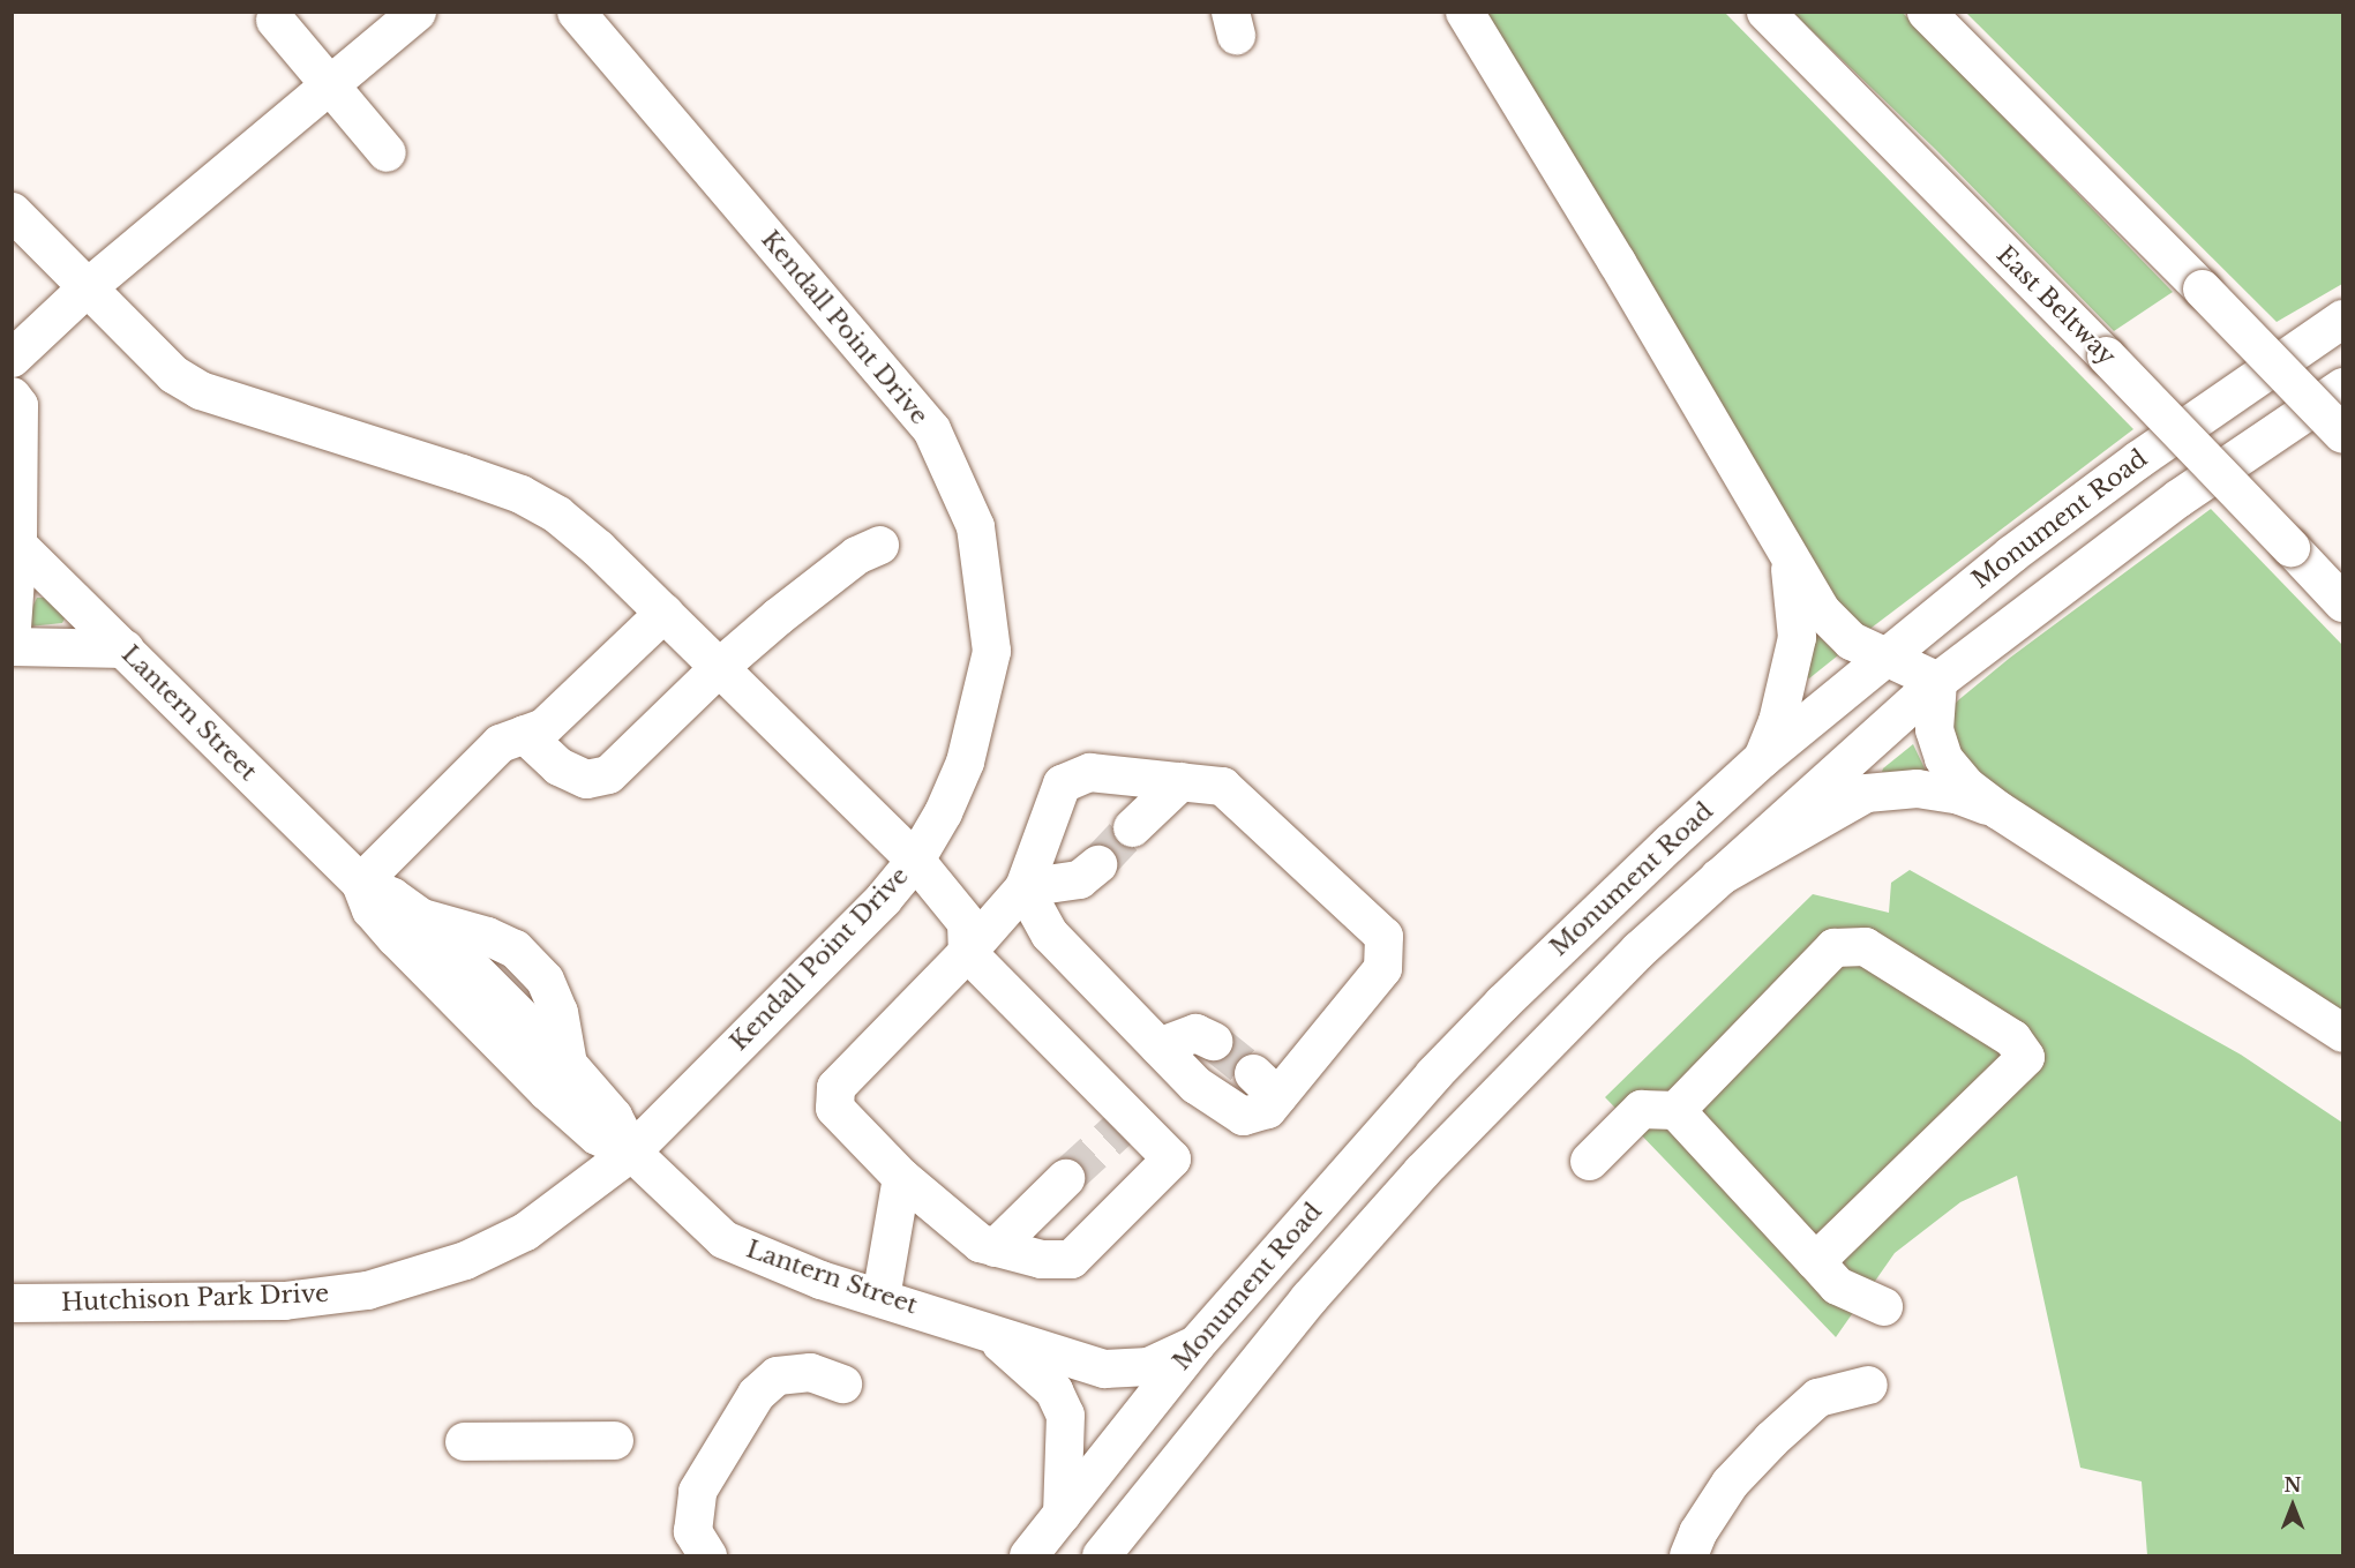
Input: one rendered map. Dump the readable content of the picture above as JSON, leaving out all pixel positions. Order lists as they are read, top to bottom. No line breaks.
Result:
{"streets":{"main road":["East Beltway","Kendall Point Drive","Monument Road","Lantern Street","Hutchison Park Drive"]},"crossings":[["Kendall Point Drive","Lantern Street"],["Kendall Point Drive","Hutchison Park Drive"],["Monument Road","Lantern Street"],["Lantern Street","Hutchison Park Drive"]],"north":"top"}
